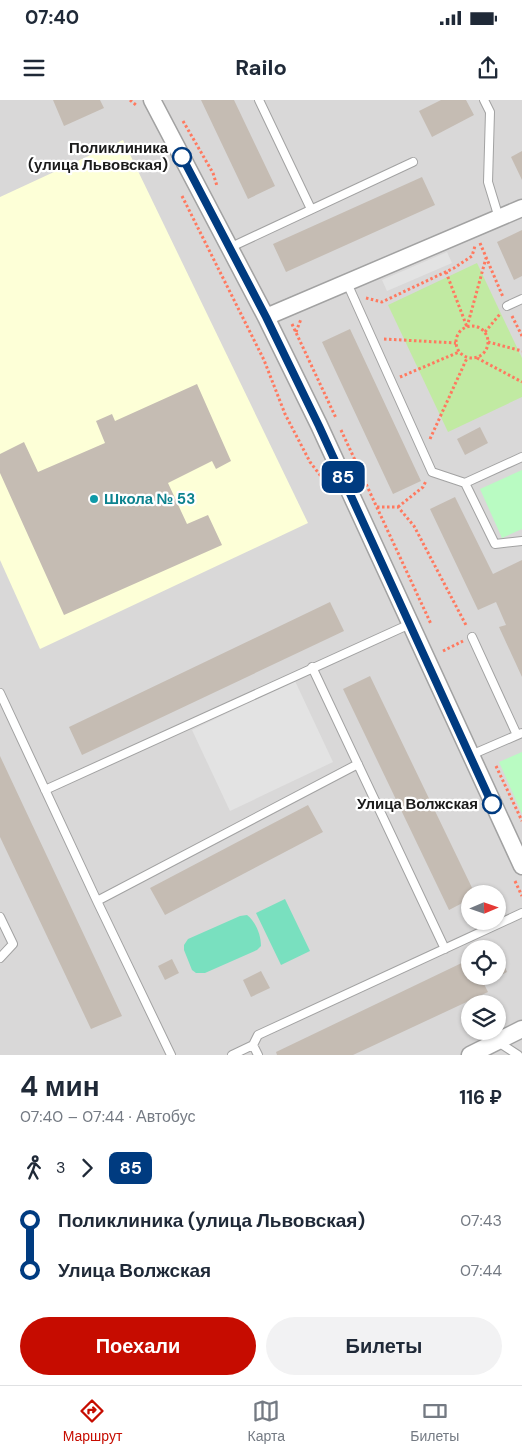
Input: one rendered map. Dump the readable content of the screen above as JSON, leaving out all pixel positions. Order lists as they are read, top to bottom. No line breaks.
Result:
{"places":["Поликлиника (улица Львовская)","Школа № 53","Улица Волжская"],"lines":["bus line 85"],"north":"right","page":{"status":"07:40","header":"Railo","on_map":"85","heading":["4 мин","07:40 – 07:44 · Автобус","116 ₽"],"legs":["3","85"],"list":[{"name":"Поликлиника (улица Львовская)","value":"07:43"},{"name":"Улица Волжская","value":"07:44"}],"buttons":["Поехали","Билеты"],"tabs":["Маршрут","Карта","Билеты"]}}
